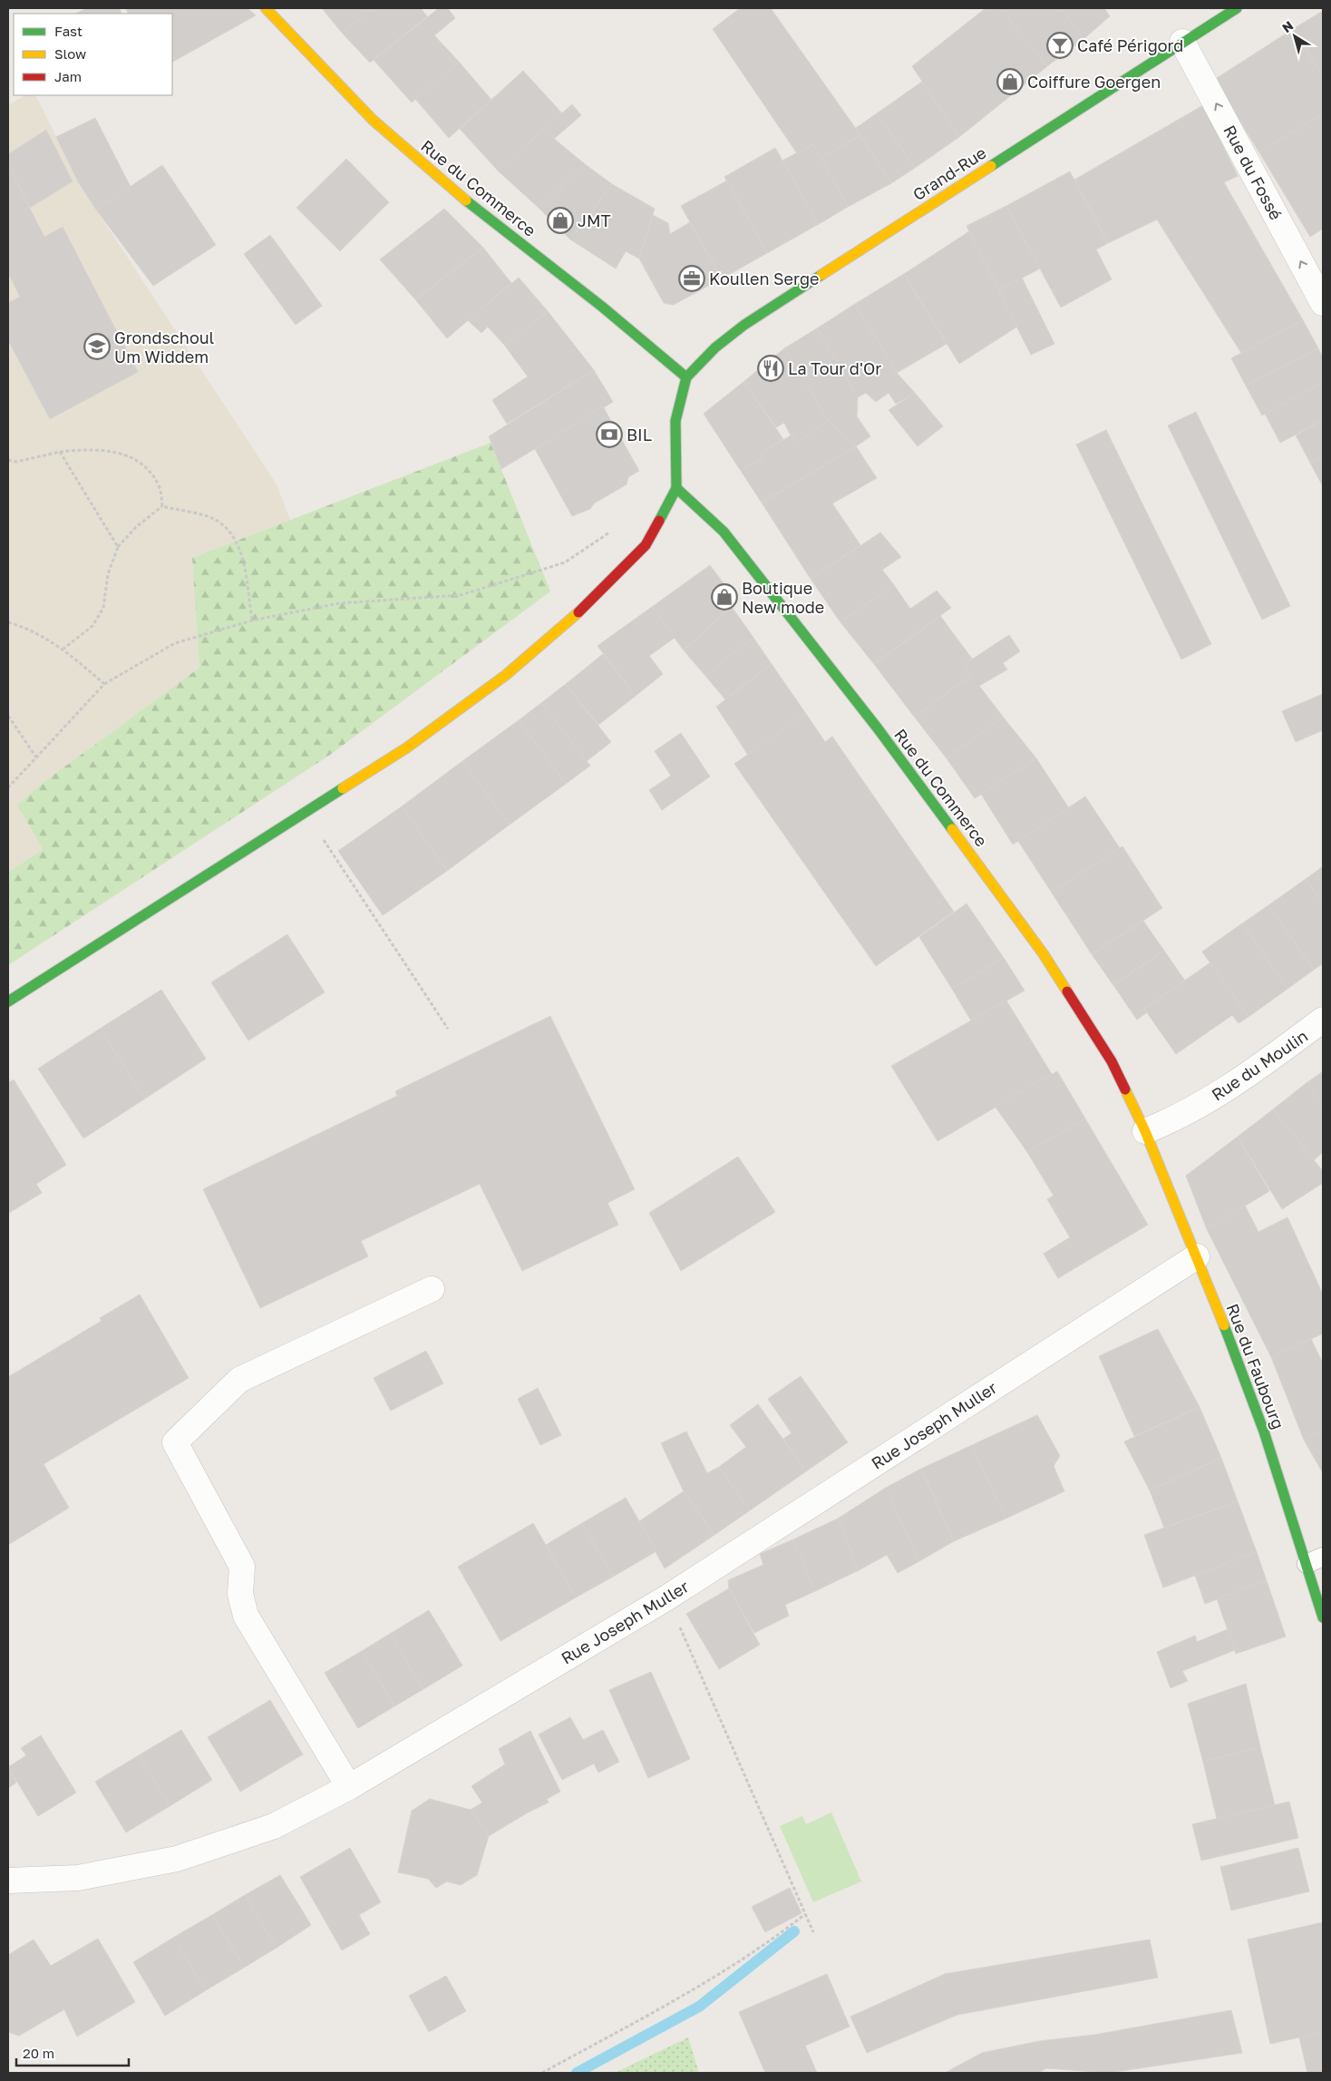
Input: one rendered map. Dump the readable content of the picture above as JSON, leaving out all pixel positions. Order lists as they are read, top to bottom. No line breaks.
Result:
{"streets":{"main road":["Grand-Rue","Rue du Commerce","Rue du Faubourg"],"street":["Rue du Fossé","Rue du Moulin","Rue Joseph Muller"]},"crossings":[["Rue du Fossé","Grand-Rue"],["Grand-Rue","Rue du Commerce"],["Rue du Commerce","Rue du Moulin"],["Rue du Commerce","Rue du Faubourg"],["Rue du Moulin","Rue du Faubourg"],["Rue du Faubourg","Rue Joseph Muller"]],"one_way":["Rue du Fossé"],"places":{"bar":["Café Périgord"],"shop":["Coiffure Goergen","JMT","Boutique New mode"],"office":["Koullen Serge"],"school or university":["Grondschoul Um Widdem"],"restaurant":["La Tour d'Or"],"bank":["BIL"]},"legend":["Fast","Slow","Jam"],"scale_bar":"20 m","north":"top left"}
